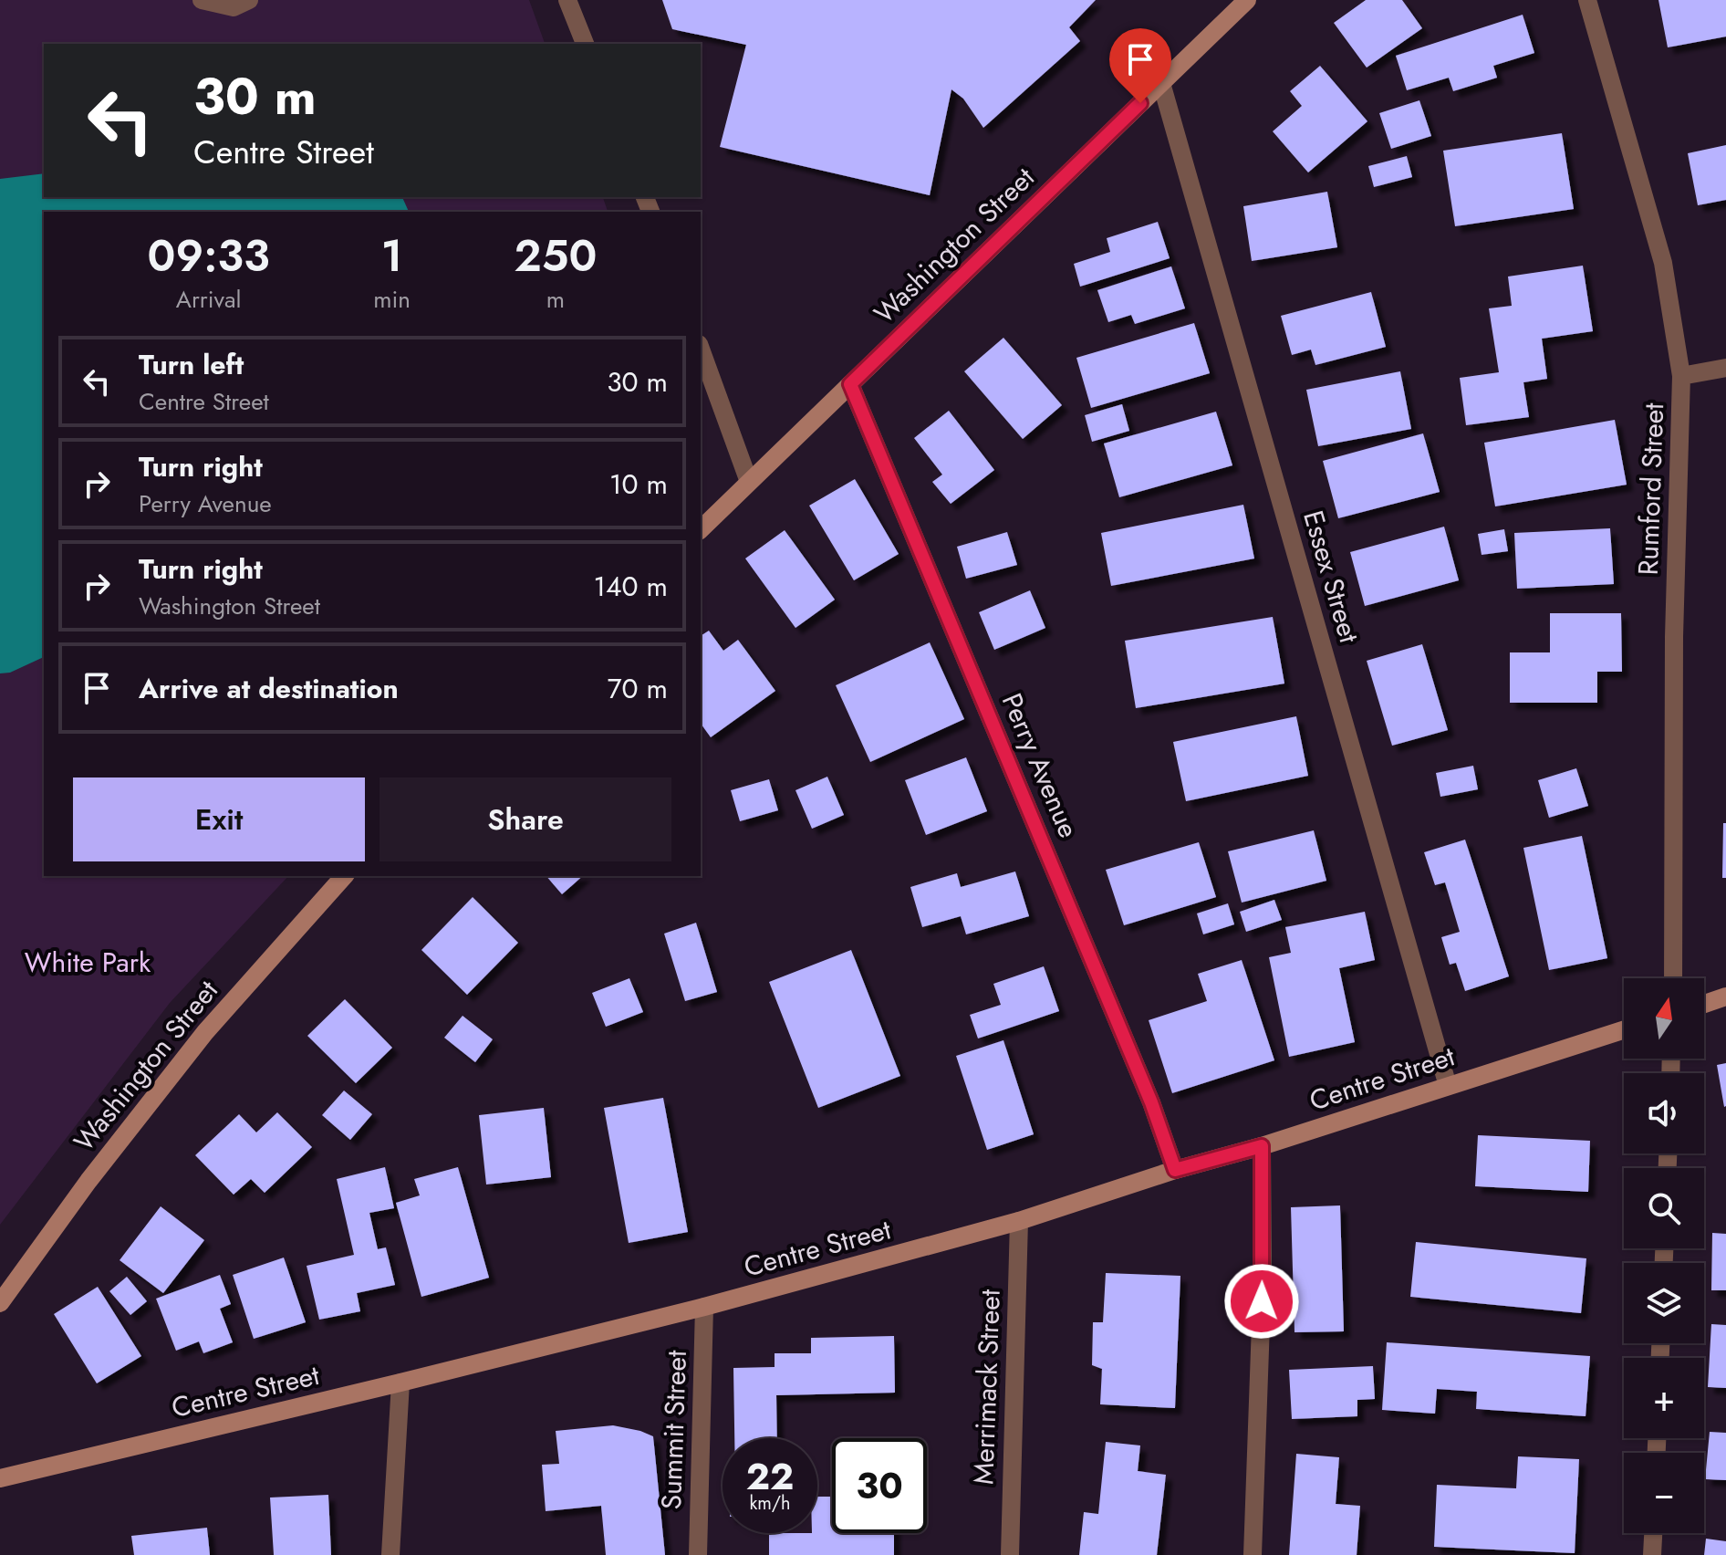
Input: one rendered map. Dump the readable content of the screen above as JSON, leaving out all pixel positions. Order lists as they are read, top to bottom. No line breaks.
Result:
{"streets":{"street":["Washington Street","Rumford Street","Essex Street","Perry Avenue","Centre Street","Merrimack Street","Summit Street"]},"crossings":[["Washington Street","Essex Street"],["Washington Street","Perry Avenue"],["Essex Street","Centre Street"],["Perry Avenue","Centre Street"],["Centre Street","Merrimack Street"],["Centre Street","Summit Street"]],"parks":["White Park"],"north":"top","page":{"turn":["30 m","Centre Street"],"eta":["09:33","Arrival","1","min","250","m"],"list":[{"name":"Turn left","note":"Centre Street","value":"30 m"},{"name":"Turn right","note":"Perry Avenue","value":"10 m"},{"name":"Turn right","note":"Washington Street","value":"140 m"},{"name":"Arrive at destination","value":"70 m"}],"buttons":["Exit","Share"],"map_buttons":["+","−"],"speed":"22 km/h","limit":"30"}}
